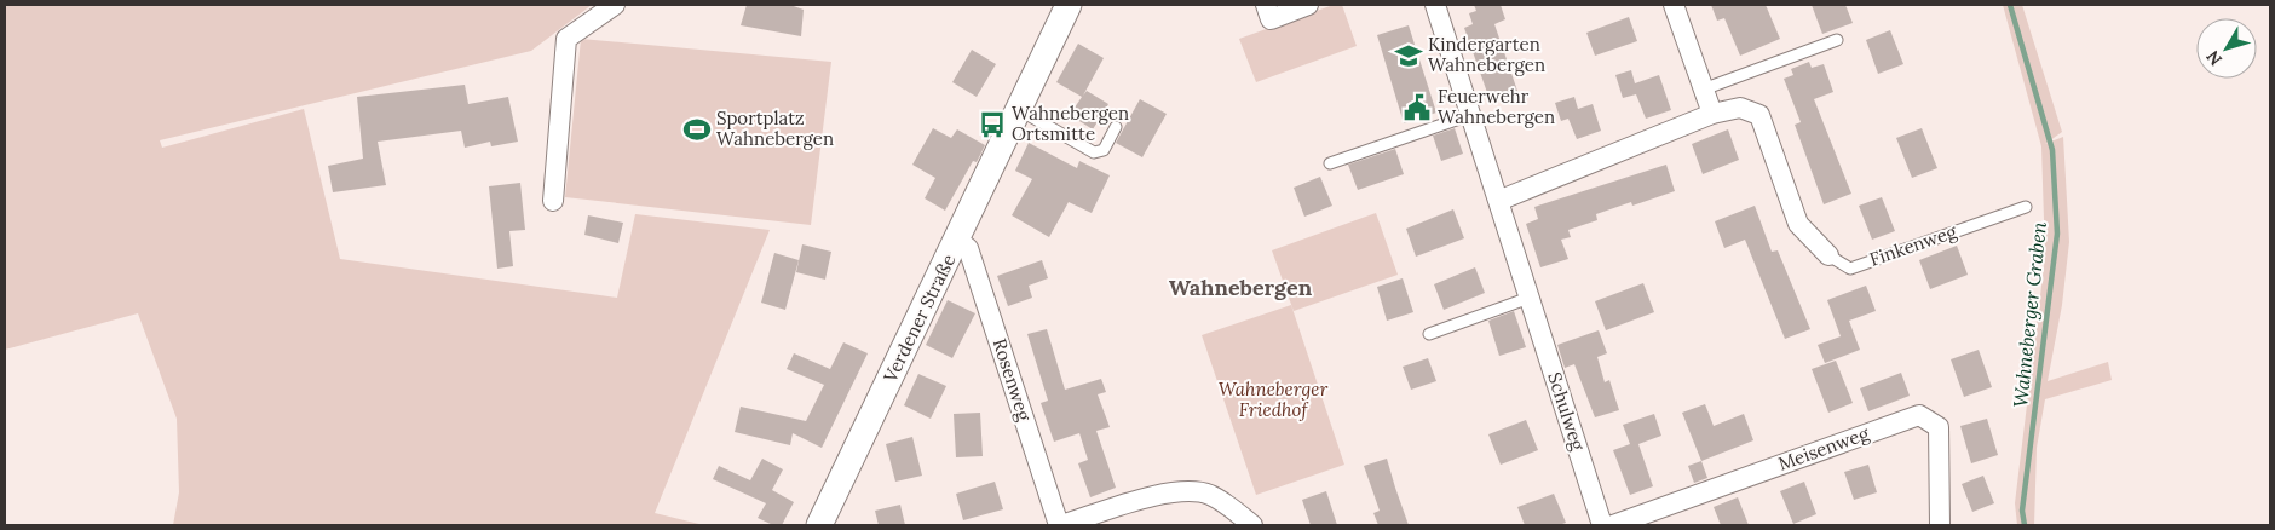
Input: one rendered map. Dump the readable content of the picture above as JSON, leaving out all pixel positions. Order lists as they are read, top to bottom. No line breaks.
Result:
{"streets":{"street":["Finkenweg","Verdener Straße","Rosenweg","Schulweg","Meisenweg"]},"crossings":[["Finkenweg","Schulweg"],["Verdener Straße","Rosenweg"]],"districts":["Wahnebergen"],"water":["Wahneberger Graben"],"parks":["Wahneberger Friedhof"],"places":{"school or university":["Kindergarten Wahnebergen"],"public building":["Feuerwehr Wahnebergen"],"bus stop":["Wahnebergen Ortsmitte"],"sports":["Sportplatz Wahnebergen"]},"north":"bottom left"}
